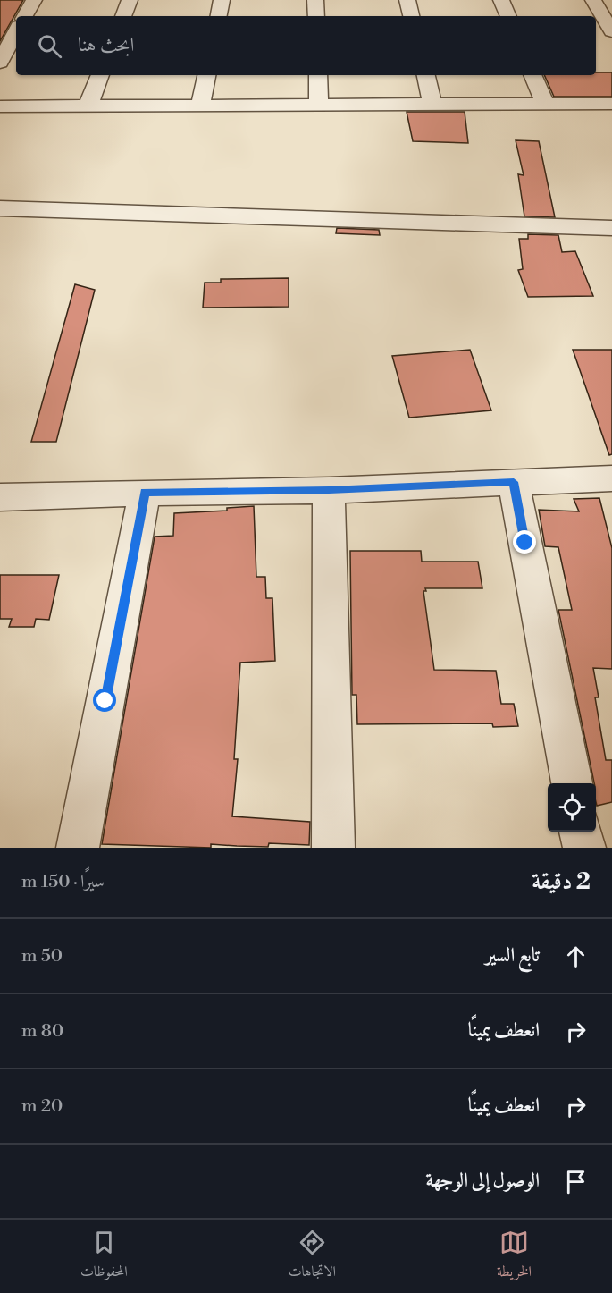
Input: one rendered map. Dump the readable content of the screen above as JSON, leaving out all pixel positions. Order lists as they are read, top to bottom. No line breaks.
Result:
{"page":{"search":"ابحث هنا","heading":["2 دقيقة","سيرًا · 150 m"],"list":[["تابع السير","50 m"],["انعطف يمينًا","80 m"],["انعطف يمينًا","20 m"],"الوصول إلى الوجهة"],"nav":["الخريطة","الاتجاهات","المحفوظات"]}}
